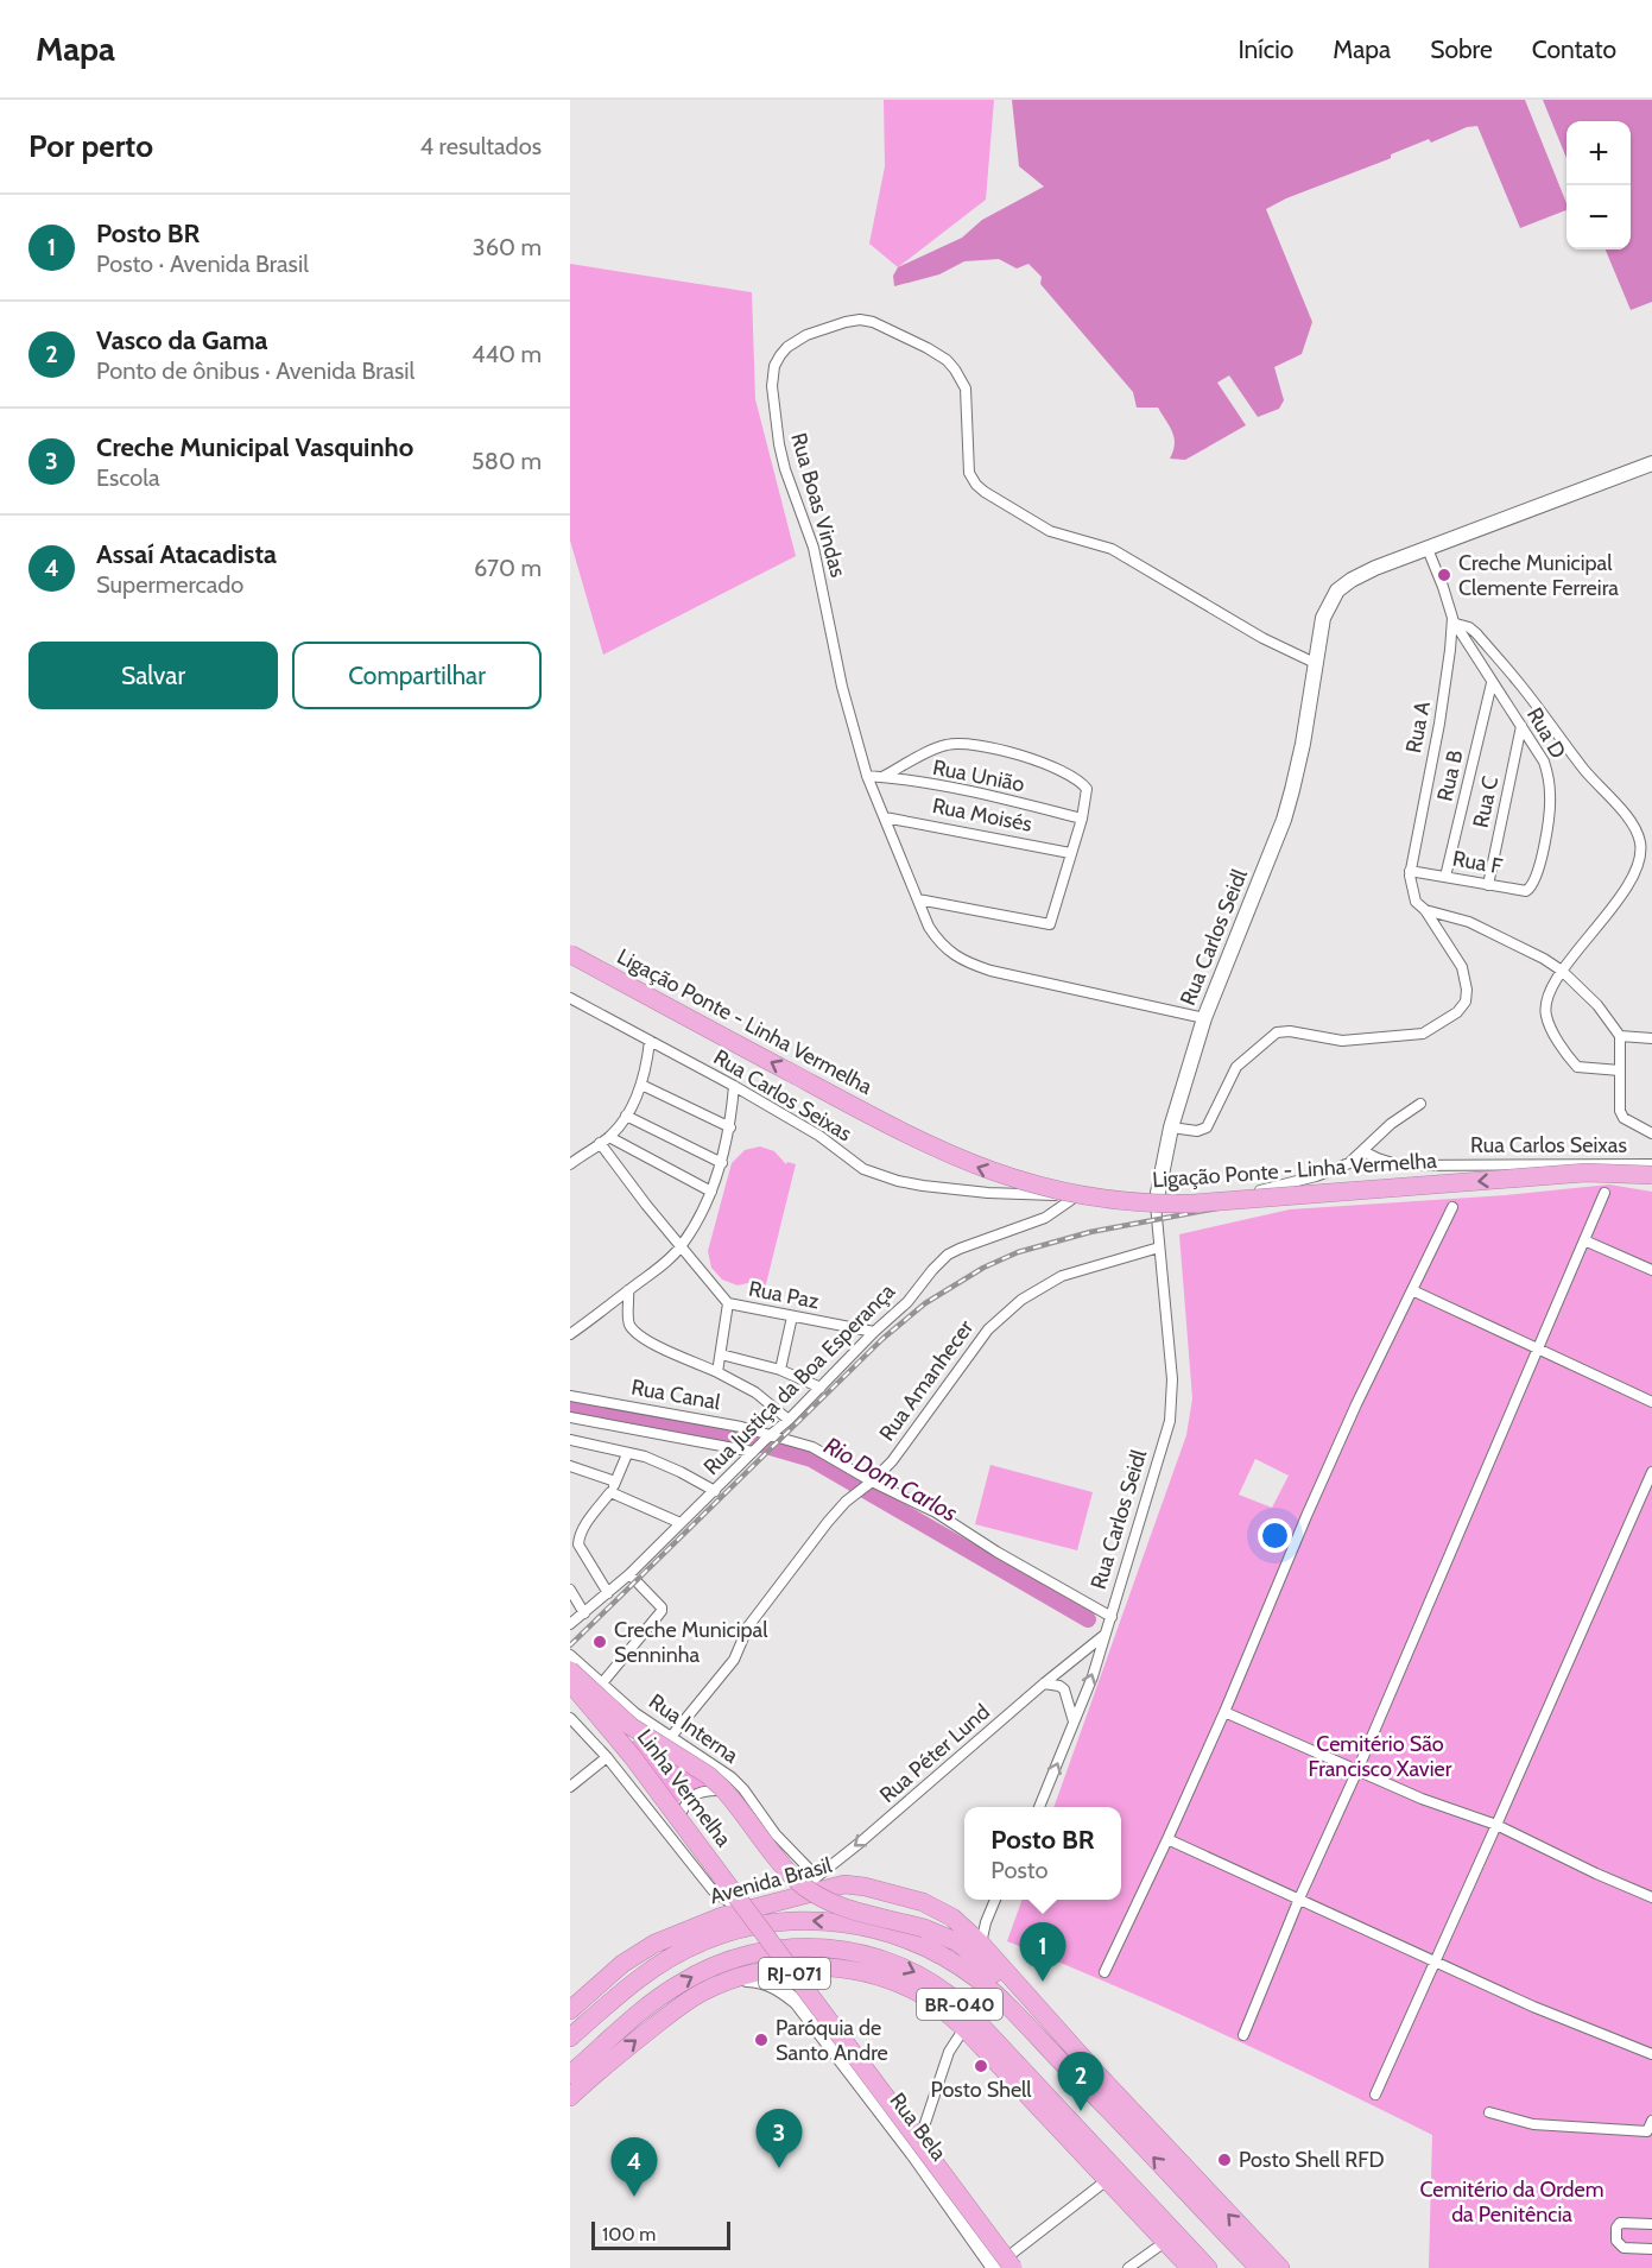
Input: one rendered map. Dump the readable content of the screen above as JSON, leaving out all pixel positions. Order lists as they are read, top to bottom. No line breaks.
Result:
{"streets":{"highway":["Ligação Ponte - Linha Vermelha","Linha Vermelha","Avenida Brasil","RJ-071","BR-040"],"street":["Rua Boas Vindas","Rua A","Rua D","Rua União","Rua B","Rua C","Rua Moisés","Rua F","Rua Carlos Seidl","Rua Carlos Seixas","Rua Paz","Rua Justiça da Boa Esperança","Rua Amanhecer","Rua Canal","Rua Interna","Rua Péter Lund","Rua Bela"]},"crossings":[["Rua Boas Vindas","Rua União"],["Rua Boas Vindas","Rua Moisés"],["Rua Boas Vindas","Rua Carlos Seidl"],["Rua A","Rua D"],["Rua A","Rua F"],["Rua A","Rua Carlos Seidl"],["Rua D","Rua B"],["Rua D","Rua C"],["Rua D","Rua F"],["Rua B","Rua F"],["Rua C","Rua F"],["Rua Carlos Seidl","Rua Carlos Seixas"],["Rua Carlos Seidl","Rua Amanhecer"],["Rua Carlos Seidl","Rua Canal"],["Rua Carlos Seidl","Rua Péter Lund"],["Rua Carlos Seixas","Rua Justiça da Boa Esperança"],["Rua Paz","Rua Justiça da Boa Esperança"],["Rua Justiça da Boa Esperança","Rua Canal"],["Rua Amanhecer","Rua Canal"],["Rua Amanhecer","Rua Interna"],["Rua Interna","Rua Péter Lund"],["Rua Péter Lund","Avenida Brasil"]],"one_way":["Ligação Ponte - Linha Vermelha","Rua Péter Lund"],"water":["Rio Dom Carlos"],"parks":["Cemitério São Francisco Xavier","Cemitério da Ordem da Penitência"],"places":["Creche Municipal Clemente Ferreira","Creche Municipal Senninha","Paróquia de Santo Andre","Posto Shell","Posto Shell RFD"],"scale_bar":"100 m","page":{"header":"Mapa","nav":["Início","Mapa","Sobre","Contato"],"heading":["Por perto","4 resultados"],"map_buttons":["+","−"],"list":[{"mark":"1","name":"Posto BR","note":"Posto · Avenida Brasil","value":"360 m"},{"mark":"2","name":"Vasco da Gama","note":"Ponto de ônibus · Avenida Brasil","value":"440 m"},{"mark":"3","name":"Creche Municipal Vasquinho","note":"Escola","value":"580 m"},{"mark":"4","name":"Assaí Atacadista","note":"Supermercado","value":"670 m"}],"buttons":["Salvar","Compartilhar"],"popup":["Posto BR","Posto"],"pins":["1","2","3","4"],"scale":"100 m"}}
